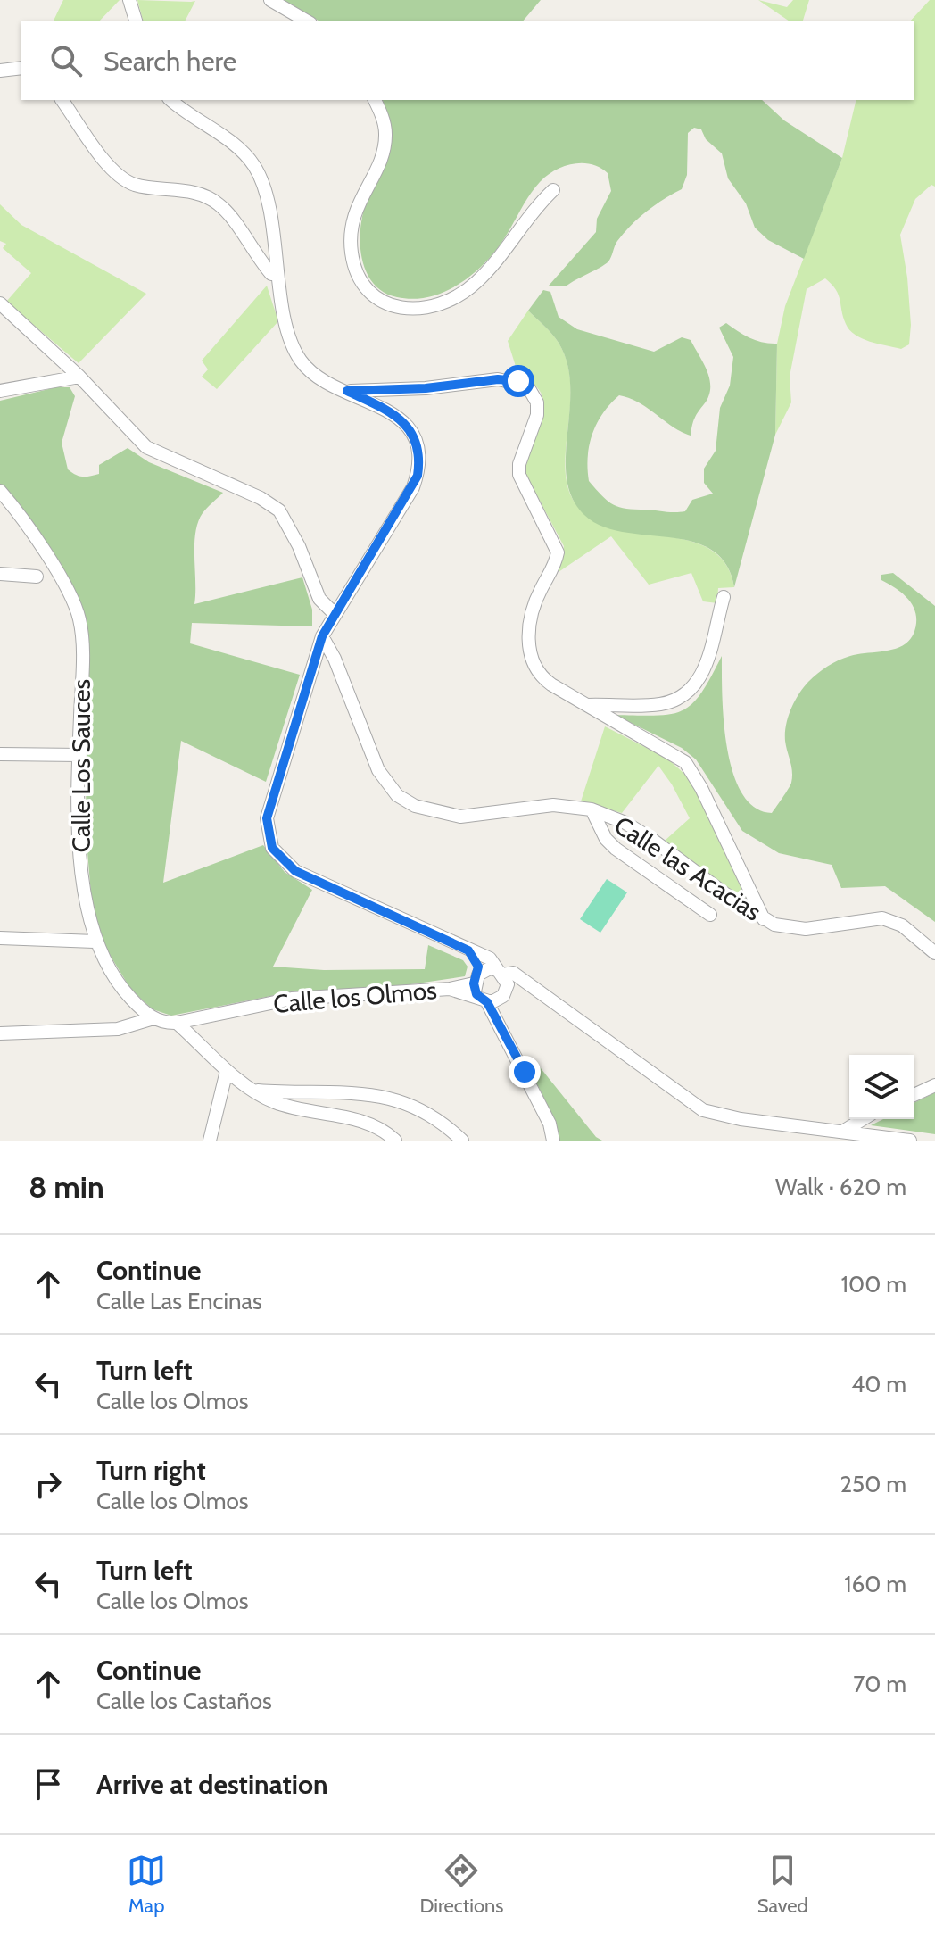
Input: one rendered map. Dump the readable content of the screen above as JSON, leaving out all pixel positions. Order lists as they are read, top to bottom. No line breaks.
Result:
{"streets":{"street":["Calle Los Sauces","Calle las Acacias","Calle los Olmos"]},"crossings":[["Calle las Acacias","Calle los Olmos"]],"page":{"search":"Search here","heading":["8 min","Walk · 620 m"],"list":[["Continue","Calle Las Encinas","100 m"],["Turn left","Calle los Olmos","40 m"],["Turn right","Calle los Olmos","250 m"],["Turn left","Calle los Olmos","160 m"],["Continue","Calle los Castaños","70 m"],"Arrive at destination"],"nav":["Map","Directions","Saved"]}}
